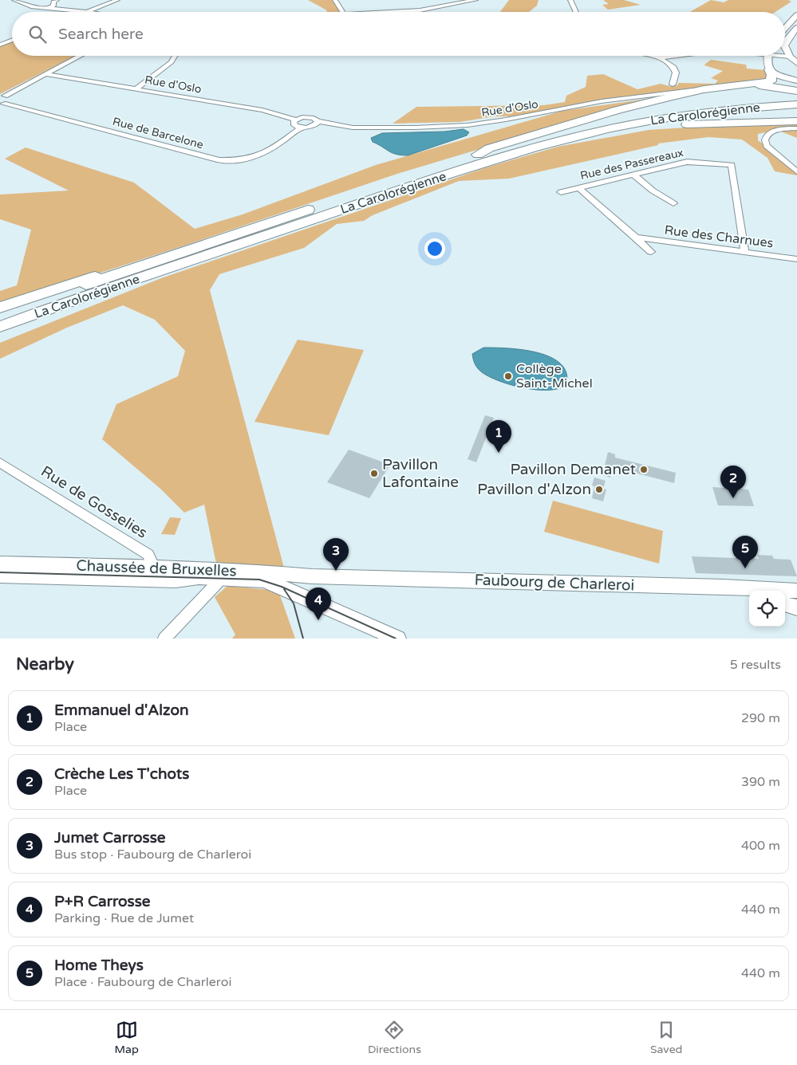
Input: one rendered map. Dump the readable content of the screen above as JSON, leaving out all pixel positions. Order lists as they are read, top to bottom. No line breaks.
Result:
{"streets":{"highway":["La Carolorégienne"],"main road":["Chaussée de Bruxelles","Faubourg de Charleroi"],"street":["Rue d'Oslo","Rue de Barcelone","Rue des Passereaux","Rue des Charnues","Rue de Gosselies"]},"crossings":[["Rue d'Oslo","Rue de Barcelone"],["Rue des Passereaux","Rue des Charnues"],["Rue de Gosselies","Chaussée de Bruxelles"]],"places":["Collège Saint-Michel","Pavillon Demanet","Pavillon Lafontaine","Pavillon d'Alzon"],"page":{"search":"Search here","pins":["1","2","5","3","4"],"heading":["Nearby","5 results"],"list":[{"mark":"1","name":"Emmanuel d'Alzon","note":"Place","value":"290 m"},{"mark":"2","name":"Crèche Les T'chots","note":"Place","value":"390 m"},{"mark":"3","name":"Jumet Carrosse","note":"Bus stop · Faubourg de Charleroi","value":"400 m"},{"mark":"4","name":"P+R Carrosse","note":"Parking · Rue de Jumet","value":"440 m"},{"mark":"5","name":"Home Theys","note":"Place · Faubourg de Charleroi","value":"440 m"}],"nav":["Map","Directions","Saved"]}}
